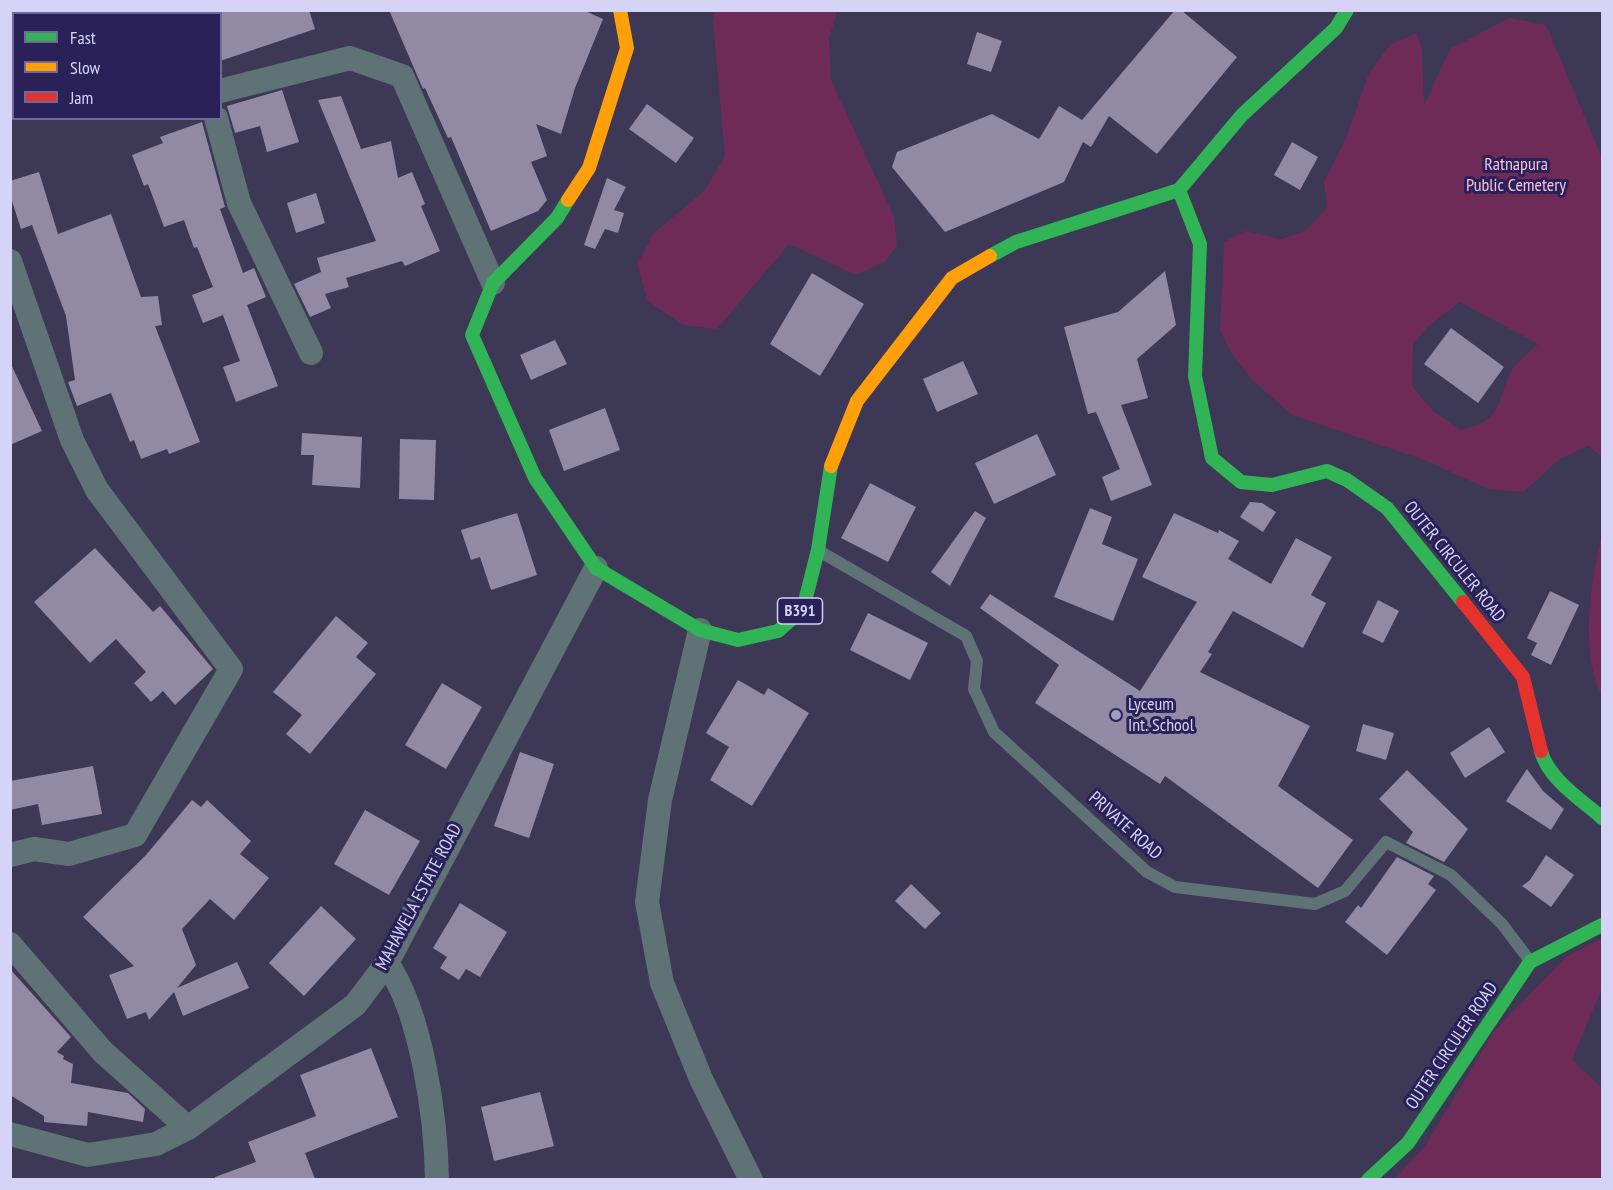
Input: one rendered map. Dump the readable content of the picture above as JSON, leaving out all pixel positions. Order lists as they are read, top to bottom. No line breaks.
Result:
{"streets":{"main road":["OUTER CIRCULER ROAD","B391"],"street":["MAHAWELA ESTATE ROAD"],"lane":["PRIVATE ROAD"]},"crossings":[["OUTER CIRCULER ROAD","B391"],["OUTER CIRCULER ROAD","PRIVATE ROAD"],["B391","PRIVATE ROAD"],["B391","MAHAWELA ESTATE ROAD"]],"parks":["Ratnapura Public Cemetery"],"places":["Lyceum Int. School"],"legend":["Fast","Slow","Jam"]}
